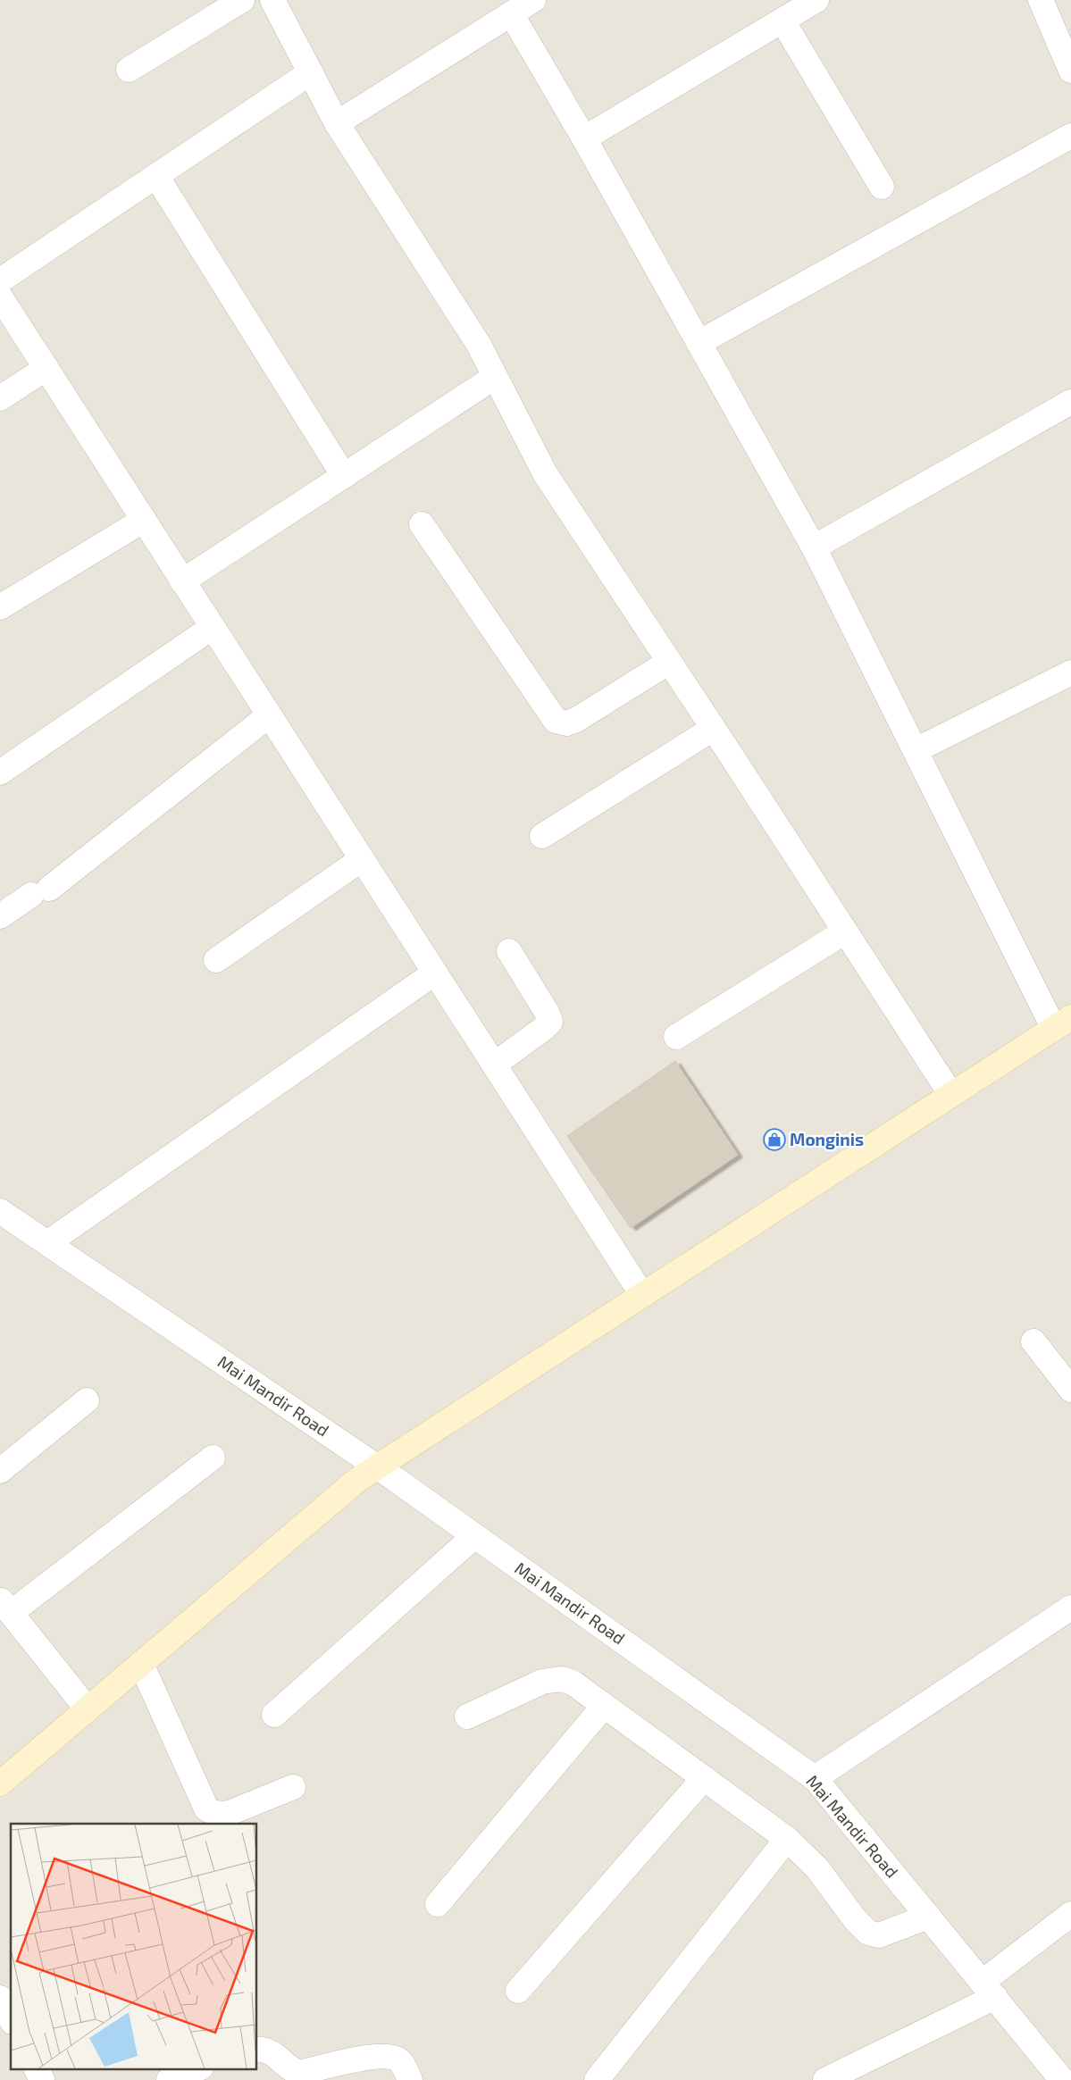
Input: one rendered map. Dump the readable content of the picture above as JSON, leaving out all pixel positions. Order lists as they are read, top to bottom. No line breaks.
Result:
{"streets":{"street":["Mai Mandir Road"]},"places":{"shop":["Monginis"]}}
